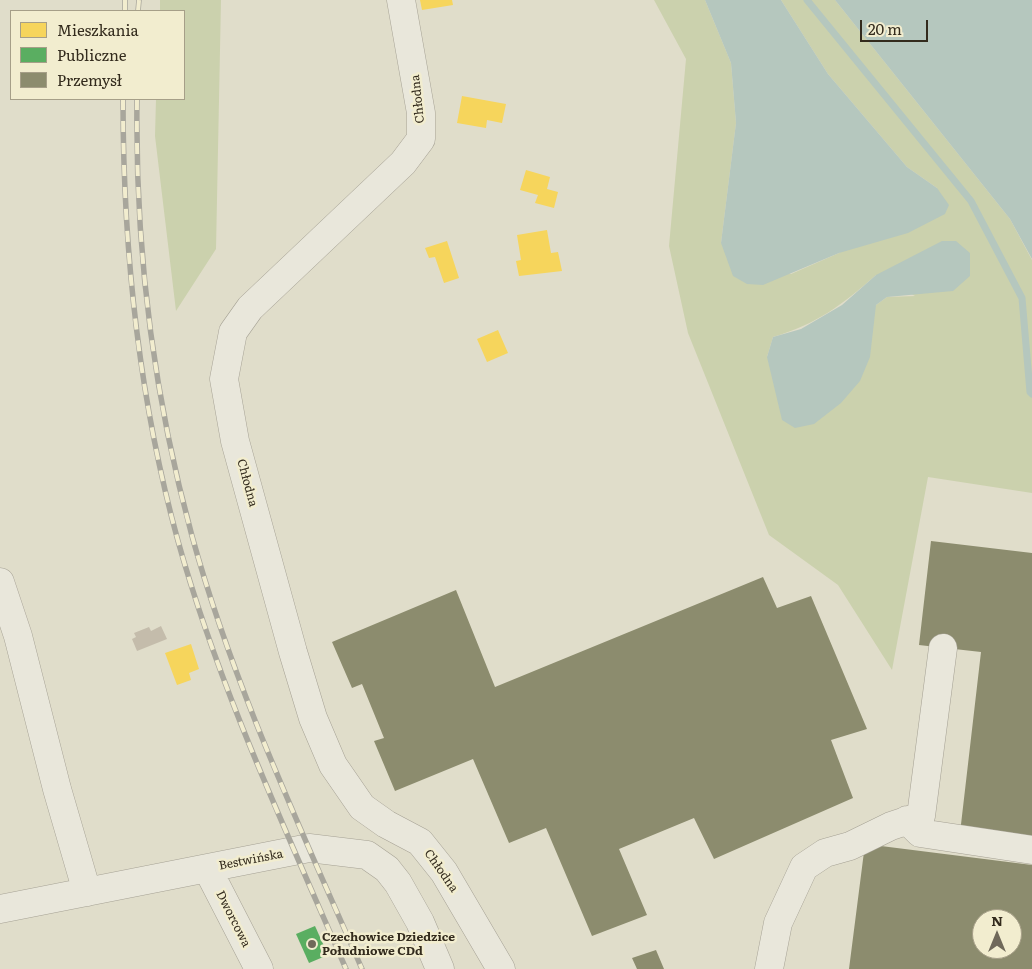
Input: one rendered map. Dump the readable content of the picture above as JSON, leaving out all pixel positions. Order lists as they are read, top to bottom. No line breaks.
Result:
{"streets":{"street":["Chłodna","Bestwińska","Dworcowa"]},"crossings":[["Bestwińska","Dworcowa"]],"places":["Czechowice Dziedzice Południowe CDd"],"legend":["Mieszkania","Publiczne","Przemysł"],"scale_bar":"20 m","north":"top"}
